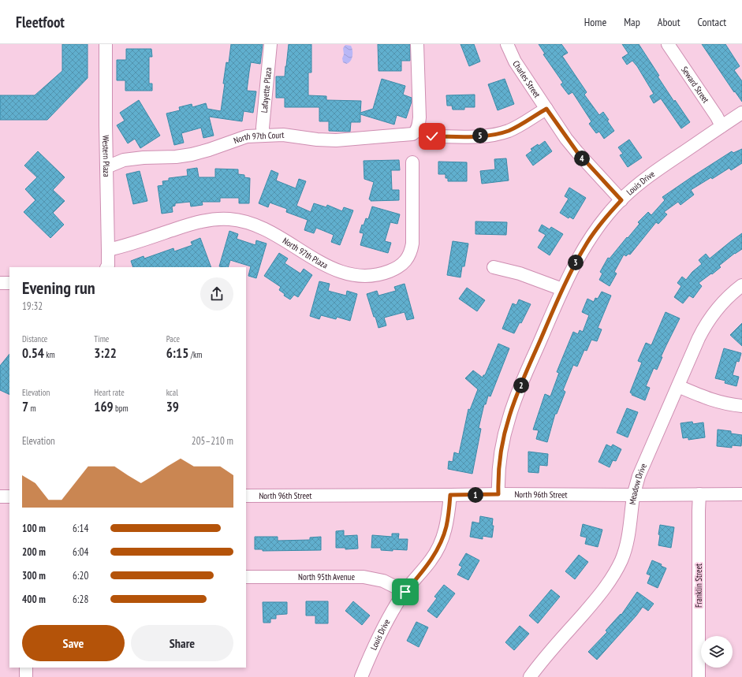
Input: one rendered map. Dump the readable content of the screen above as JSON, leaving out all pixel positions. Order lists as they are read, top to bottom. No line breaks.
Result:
{"streets":{"street":["Charles Street","Seward Street","Lafayette Plaza","North 97th Court","Western Plaza","Louis Drive","North 97th Plaza","Meadow Drive","North 96th Street","North 95th Avenue","Franklin Street"]},"crossings":[["Charles Street","Louis Drive"],["Seward Street","Louis Drive"],["Lafayette Plaza","North 97th Court"],["North 97th Court","Western Plaza"],["Western Plaza","North 97th Plaza"],["Louis Drive","North 96th Street"],["Louis Drive","North 95th Avenue"],["Meadow Drive","North 96th Street"],["North 96th Street","Franklin Street"]],"page":{"header":"Fleetfoot","nav":["Home","Map","About","Contact"],"pins":["5","4","3","2","1"],"heading":["Evening run","19:32"],"stats":[["Distance","0.54 km"],["Time","3:22"],["Pace","6:15 /km"],["Elevation","7 m"],["Heart rate","169 bpm"],["kcal","39"]],"chart":["Elevation","205–210 m"],"list":[{"name":"100 m","note":"6:14"},{"name":"200 m","note":"6:04"},{"name":"300 m","note":"6:20"},{"name":"400 m","note":"6:28"}],"buttons":["Save","Share"]}}
